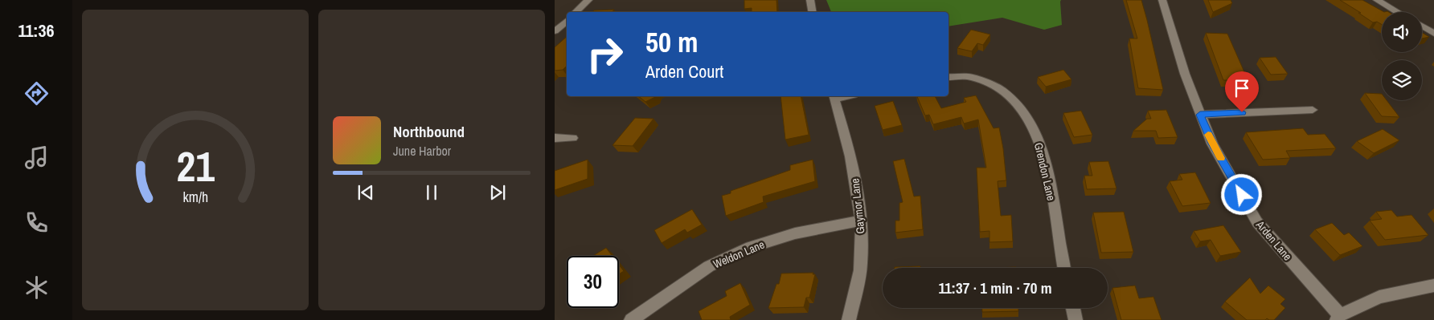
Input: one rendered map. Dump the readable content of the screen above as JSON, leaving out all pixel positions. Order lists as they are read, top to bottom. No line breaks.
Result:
{"streets":{"street":["Grendon Lane","Gaymor Lane","Arden Lane","Weldon Lane"]},"crossings":[["Gaymor Lane","Weldon Lane"]],"page":{"tabs":"11:36","turn":["50 m","Arden Court"],"song":["Northbound","June Harbor"],"limit":"30","trip":"11:37 · 1 min · 70 m","gauge":["21","km/h"]}}
